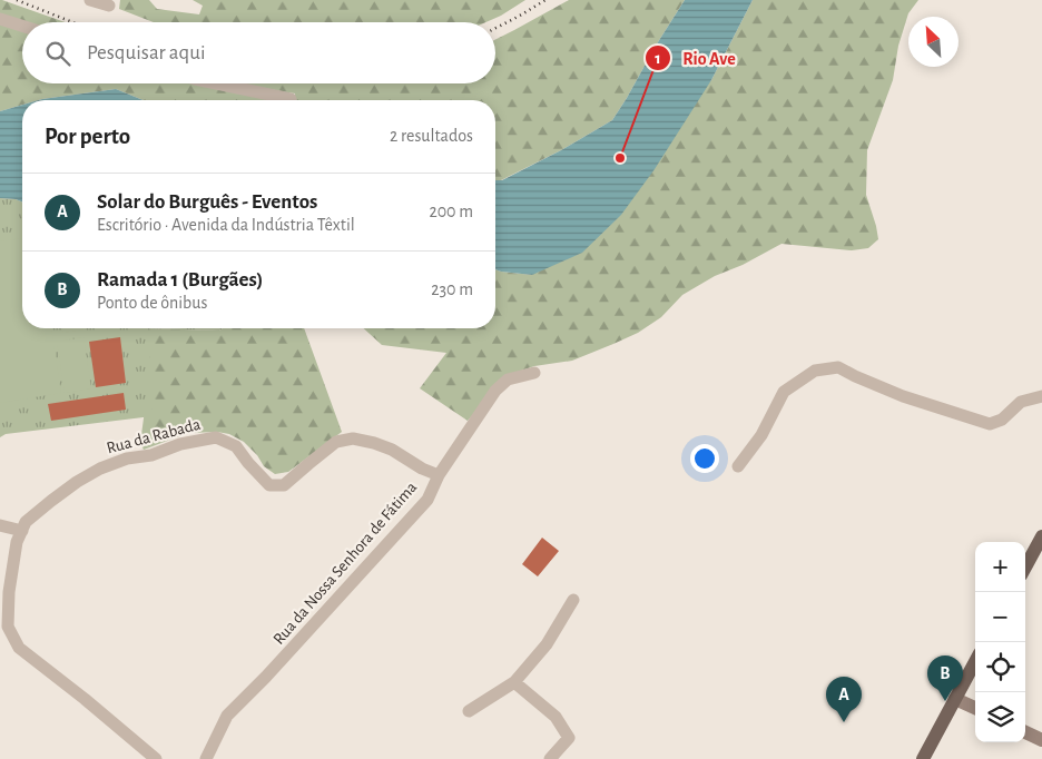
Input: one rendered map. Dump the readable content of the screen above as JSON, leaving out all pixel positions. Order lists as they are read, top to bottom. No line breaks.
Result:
{"streets":{"street":["Rua da Rabada","Rua da Nossa Senhora de Fátima"]},"crossings":[["Rua da Rabada","Rua da Nossa Senhora de Fátima"]],"places":["Rio Ave"],"north":"top left","page":{"search":"Pesquisar aqui","heading":["Por perto","2 resultados"],"list":[{"mark":"A","name":"Solar do Burguês - Eventos","note":"Escritório · Avenida da Indústria Têxtil","value":"200 m"},{"mark":"B","name":"Ramada 1 (Burgães)","note":"Ponto de ônibus","value":"230 m"}],"map_buttons":["+","−"],"pins":["B","A"]}}
